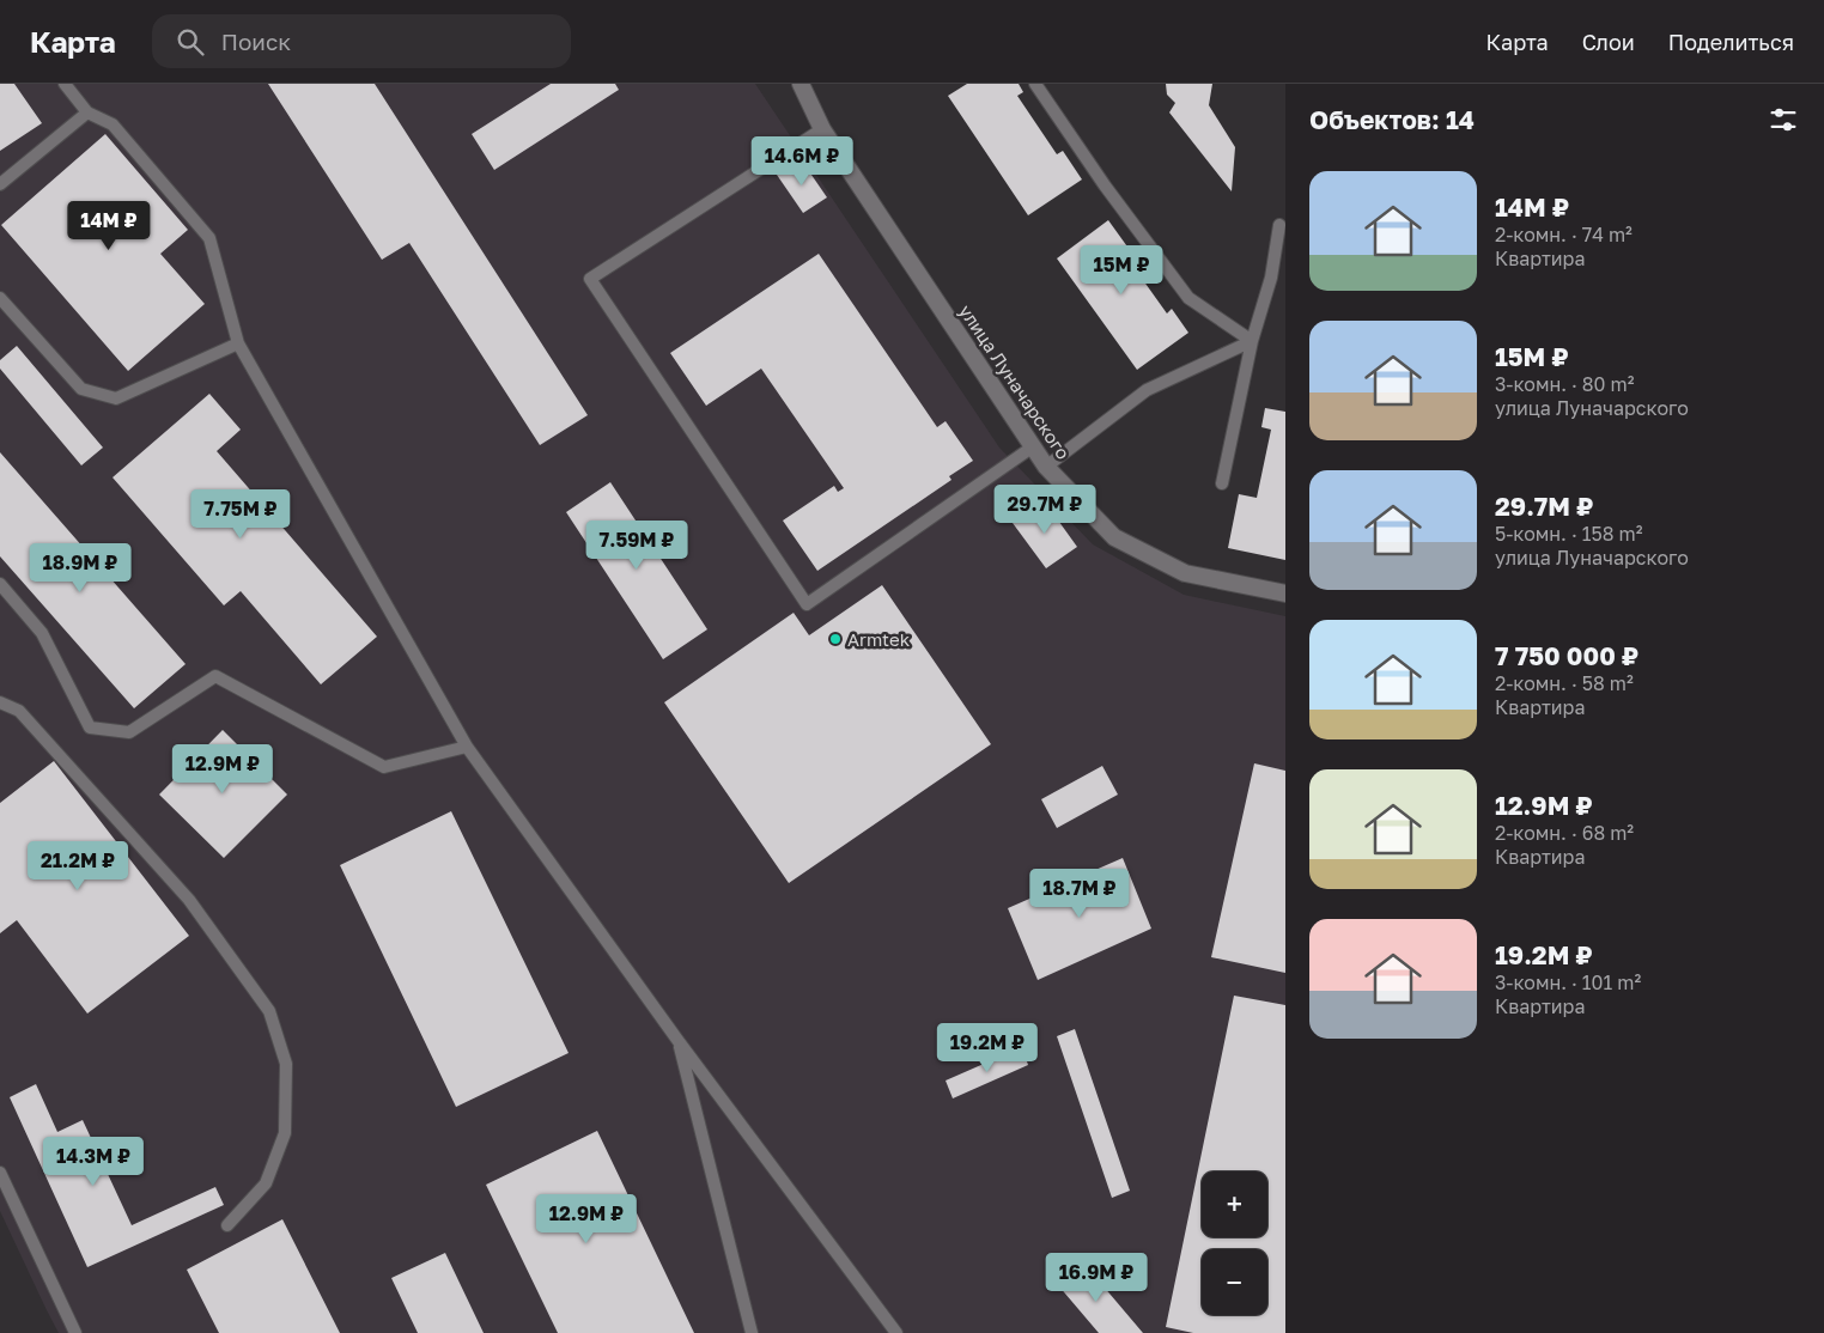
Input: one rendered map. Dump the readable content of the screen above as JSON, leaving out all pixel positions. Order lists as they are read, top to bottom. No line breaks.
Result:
{"streets":{"street":["улица Луначарского"]},"places":["Armtek"],"page":{"header":"Карта","search":"Поиск","nav":["Карта","Слои","Поделиться"],"heading":"Объектов: 14","price":["14.6M ₽","14M ₽","15M ₽","29.7M ₽","7.75M ₽","7.59M ₽","18.9M ₽","12.9M ₽","21.2M ₽","18.7M ₽","19.2M ₽","14.3M ₽","12.9M ₽","16.9M ₽"],"list":[{"name":"14M ₽","note":"2-комн. · 74 m² · Квартира"},{"name":"15M ₽","note":"3-комн. · 80 m² · улица Луначарского"},{"name":"29.7M ₽","note":"5-комн. · 158 m² · улица Луначарского"},{"name":"7 750 000 ₽","note":"2-комн. · 58 m² · Квартира"},{"name":"12.9M ₽","note":"2-комн. · 68 m² · Квартира"},{"name":"19.2M ₽","note":"3-комн. · 101 m² · Квартира"}],"map_buttons":["+","−"]}}
